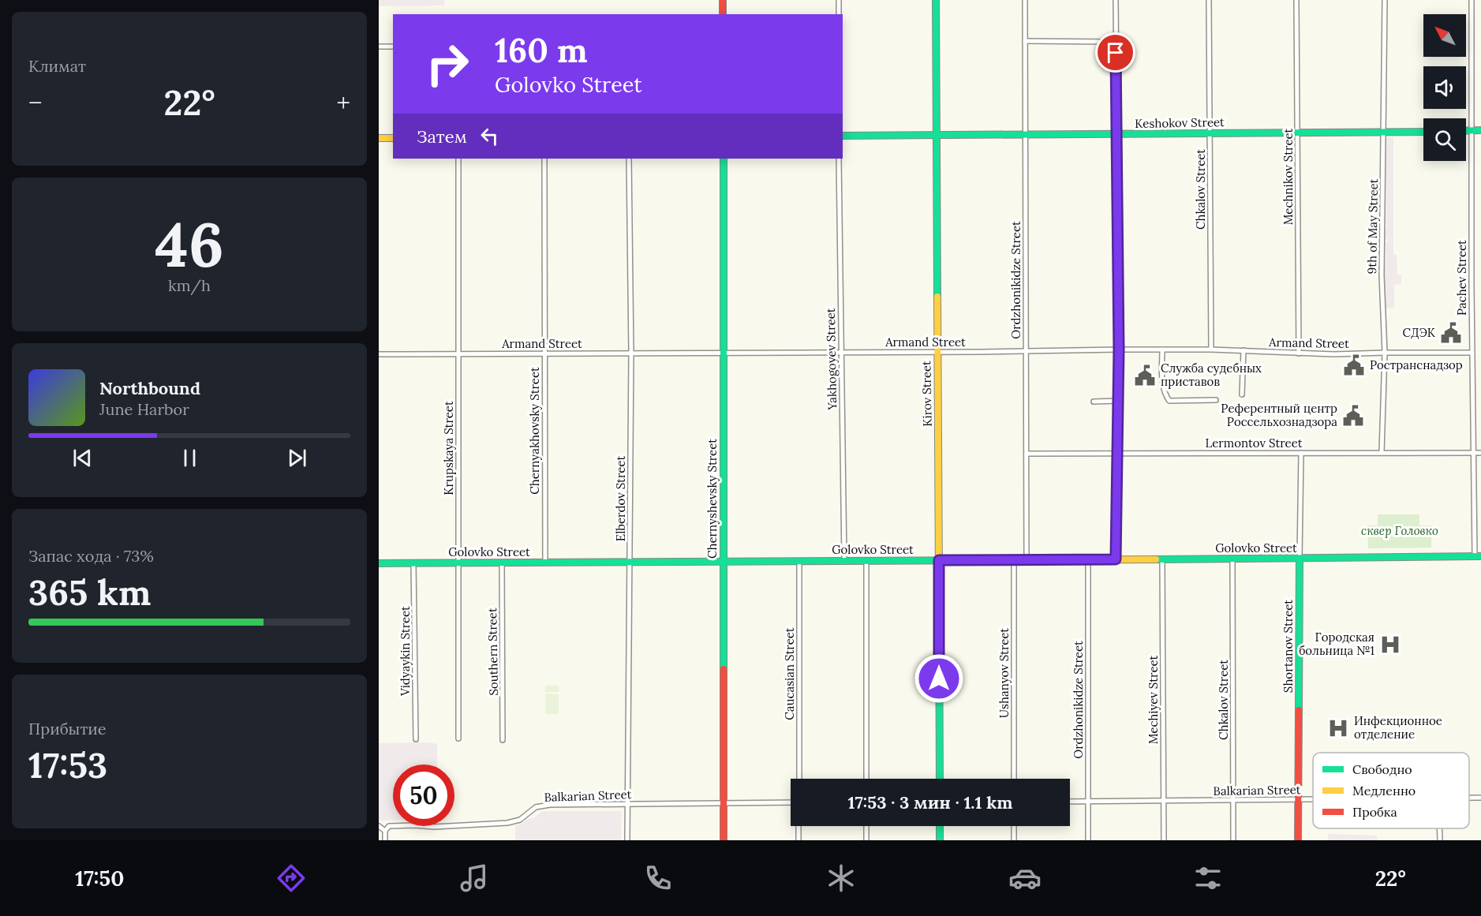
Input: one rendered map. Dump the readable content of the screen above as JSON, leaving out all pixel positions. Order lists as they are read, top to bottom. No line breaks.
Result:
{"streets":{"street":["Keshokov Street","Mechnikov Street","Chkalov Street","9th of May Street","Pachev Street","Ordzhonikidze Street","Armand Street","Yakhogoyev Street","Kirov Street","Chernyakhovsky Street","Lermontov Street","Krupskaya Street","Elberdov Street","Chernyshevsky Street","Golovko Street","Shortanov Street","Vidyaykin Street","Southern Street","Ushanyov Street","Caucasian Street","Mechiyev Street","Balkarian Street"]},"crossings":[["Keshokov Street","Mechnikov Street"],["Keshokov Street","Chkalov Street"],["Keshokov Street","9th of May Street"],["Keshokov Street","Ordzhonikidze Street"],["Keshokov Street","Kirov Street"],["Mechnikov Street","Armand Street"],["Chkalov Street","Armand Street"],["Chkalov Street","Golovko Street"],["Chkalov Street","Balkarian Street"],["9th of May Street","Armand Street"],["9th of May Street","Lermontov Street"],["Pachev Street","Armand Street"],["Pachev Street","Lermontov Street"],["Pachev Street","Golovko Street"],["Ordzhonikidze Street","Armand Street"],["Ordzhonikidze Street","Lermontov Street"],["Ordzhonikidze Street","Golovko Street"],["Ordzhonikidze Street","Balkarian Street"],["Armand Street","Yakhogoyev Street"],["Armand Street","Kirov Street"],["Armand Street","Chernyakhovsky Street"],["Armand Street","Krupskaya Street"],["Armand Street","Elberdov Street"],["Armand Street","Chernyshevsky Street"],["Yakhogoyev Street","Golovko Street"],["Kirov Street","Golovko Street"],["Chernyakhovsky Street","Golovko Street"],["Lermontov Street","Shortanov Street"],["Krupskaya Street","Golovko Street"],["Elberdov Street","Golovko Street"],["Elberdov Street","Balkarian Street"],["Chernyshevsky Street","Golovko Street"],["Chernyshevsky Street","Balkarian Street"],["Golovko Street","Shortanov Street"],["Golovko Street","Vidyaykin Street"],["Golovko Street","Southern Street"],["Golovko Street","Ushanyov Street"],["Golovko Street","Caucasian Street"],["Golovko Street","Mechiyev Street"],["Shortanov Street","Balkarian Street"],["Mechiyev Street","Balkarian Street"]],"parks":["сквер Головко"],"places":{"public building":["СДЭК","Ространснадзор","Служба судебных приставов","Референтный центр Россельхознадзора"],"hospital":["Городская больница №1","Инфекционное отделение"]},"legend":["Свободно","Медленно","Пробка"],"north":"top left","page":{"tile":["Климат",["46","km/h"],["Запас хода · 73%","365 km"],["Прибытие","17:53"]],"turn":["160 m","Golovko Street"],"heat":["−","22°","+"],"then":"Затем","song":["Northbound","June Harbor"],"limit":"50","trip":"17:53 · 3 мин · 1.1 km","tabs":["17:50","22°"]}}
